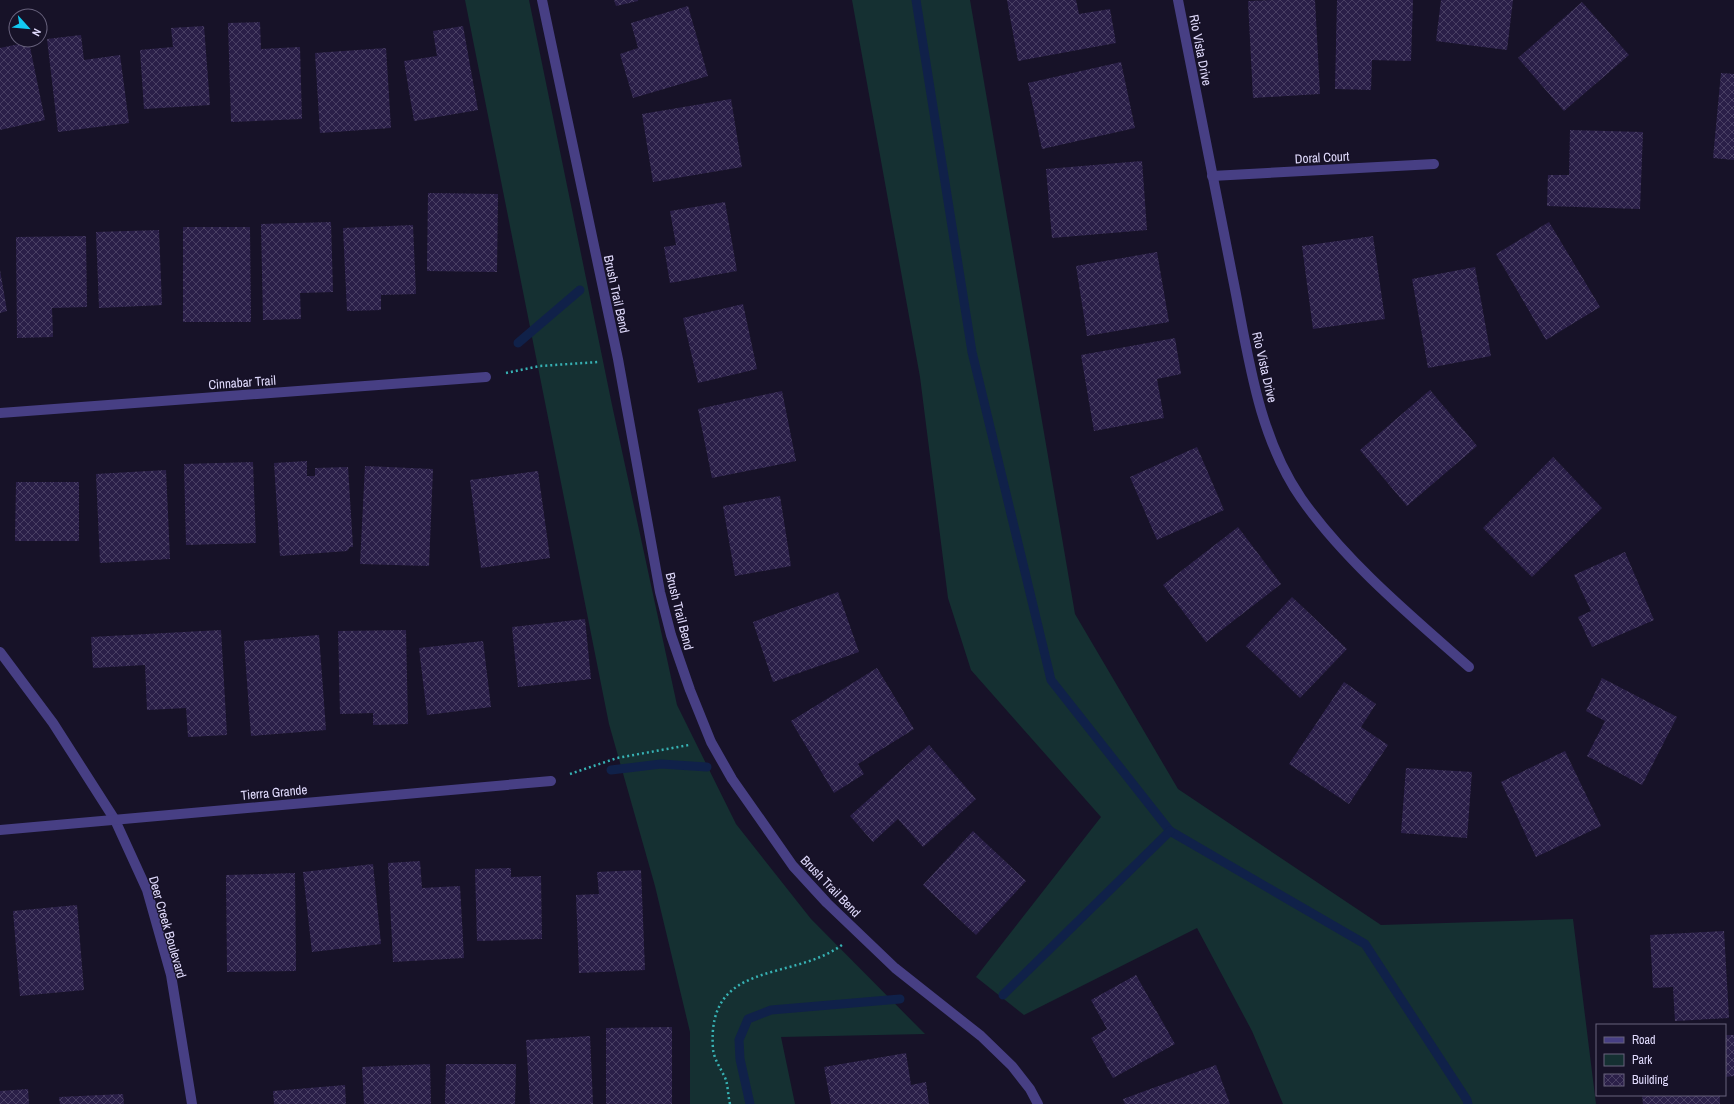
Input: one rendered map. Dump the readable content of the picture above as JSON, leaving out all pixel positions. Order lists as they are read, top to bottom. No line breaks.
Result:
{"streets":{"street":["Rio Vista Drive","Doral Court","Brush Trail Bend","Cinnabar Trail","Tierra Grande","Deer Creek Boulevard"]},"crossings":[["Rio Vista Drive","Doral Court"],["Tierra Grande","Deer Creek Boulevard"]],"legend":["Road","Park","Building"],"north":"bottom right"}
